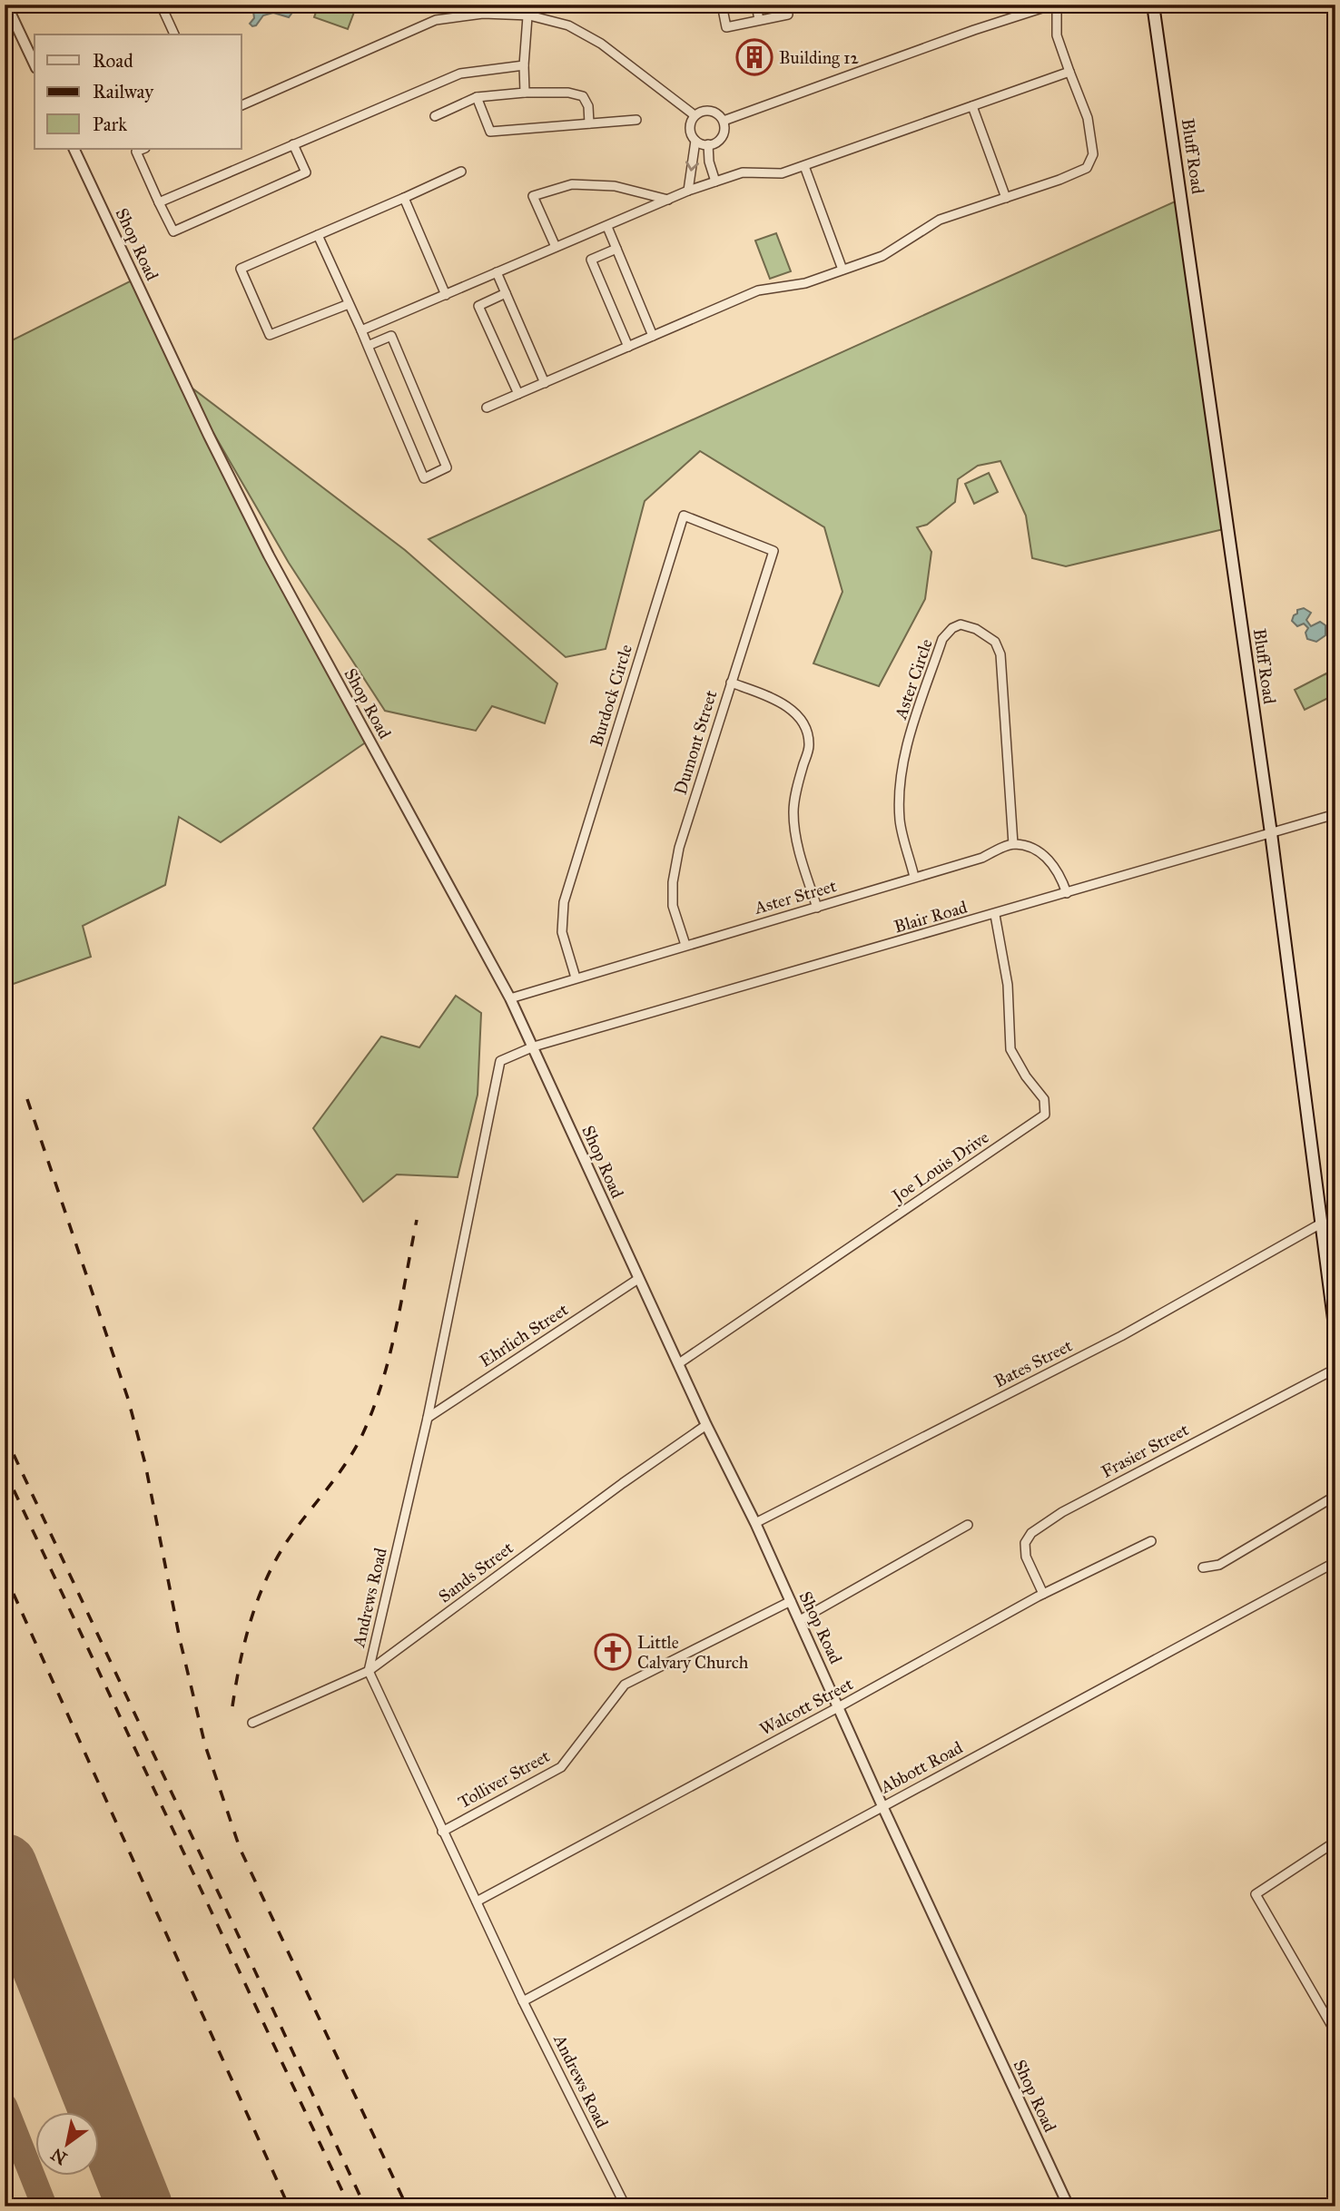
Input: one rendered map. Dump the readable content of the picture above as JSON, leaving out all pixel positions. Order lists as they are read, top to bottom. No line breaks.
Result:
{"streets":{"main road":["Bluff Road"],"street":["Shop Road","Aster Circle","Burdock Circle","Dumont Street","Aster Street","Blair Road","Joe Louis Drive","Ehrlich Street","Bates Street","Frasier Street","Sands Street","Andrews Road","Walcott Street","Abbott Road","Tolliver Street"]},"crossings":[["Bluff Road","Blair Road"],["Bluff Road","Bates Street"],["Shop Road","Aster Street"],["Shop Road","Blair Road"],["Shop Road","Joe Louis Drive"],["Shop Road","Ehrlich Street"],["Shop Road","Bates Street"],["Shop Road","Sands Street"],["Shop Road","Andrews Road"],["Shop Road","Walcott Street"],["Shop Road","Abbott Road"],["Shop Road","Tolliver Street"],["Aster Circle","Aster Street"],["Burdock Circle","Dumont Street"],["Burdock Circle","Aster Street"],["Dumont Street","Aster Street"],["Blair Road","Joe Louis Drive"],["Blair Road","Andrews Road"],["Ehrlich Street","Andrews Road"],["Frasier Street","Walcott Street"],["Sands Street","Andrews Road"],["Andrews Road","Walcott Street"],["Andrews Road","Abbott Road"],["Andrews Road","Tolliver Street"]],"places":{"building":["Building 12"],"church":["Little Calvary Church"]},"legend":["Road","Railway","Park"],"north":"bottom left"}
